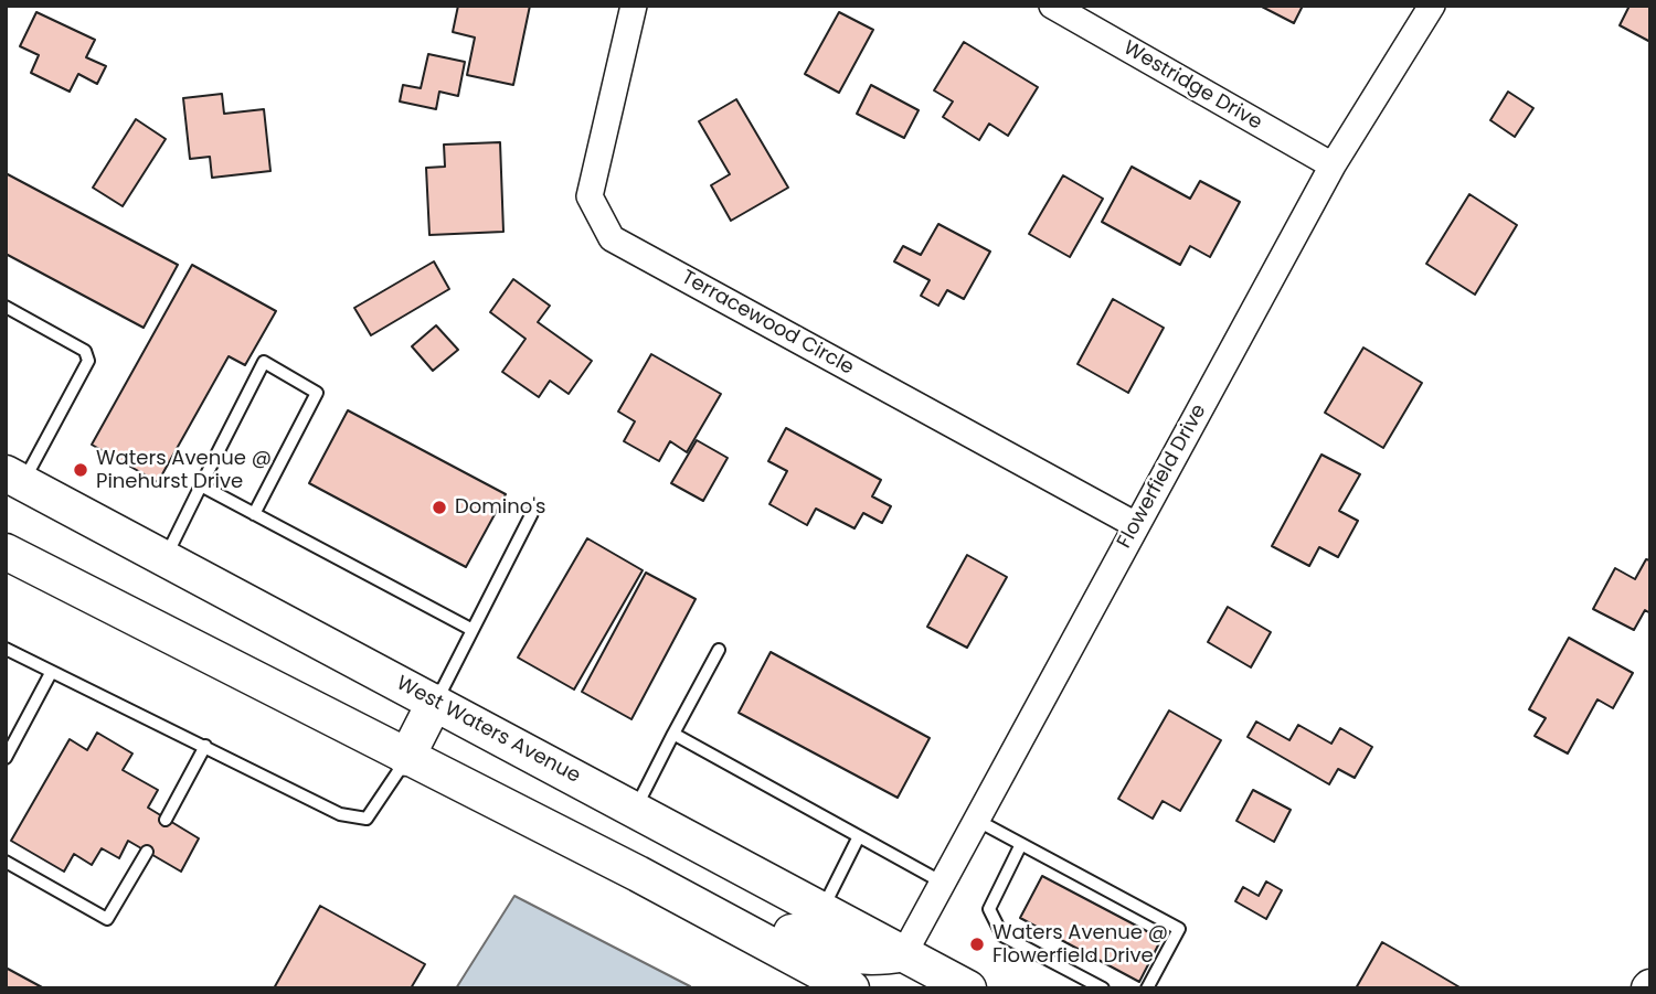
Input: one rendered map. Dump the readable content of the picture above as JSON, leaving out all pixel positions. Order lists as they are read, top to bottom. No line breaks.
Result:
{"streets":{"main road":["West Waters Avenue"],"street":["Westridge Drive","Terracewood Circle","Flowerfield Drive"]},"crossings":[["Westridge Drive","Flowerfield Drive"],["Terracewood Circle","Flowerfield Drive"],["Flowerfield Drive","West Waters Avenue"]],"places":["Waters Avenue @ Pinehurst Drive","Domino's","Waters Avenue @ Flowerfield Drive"]}
